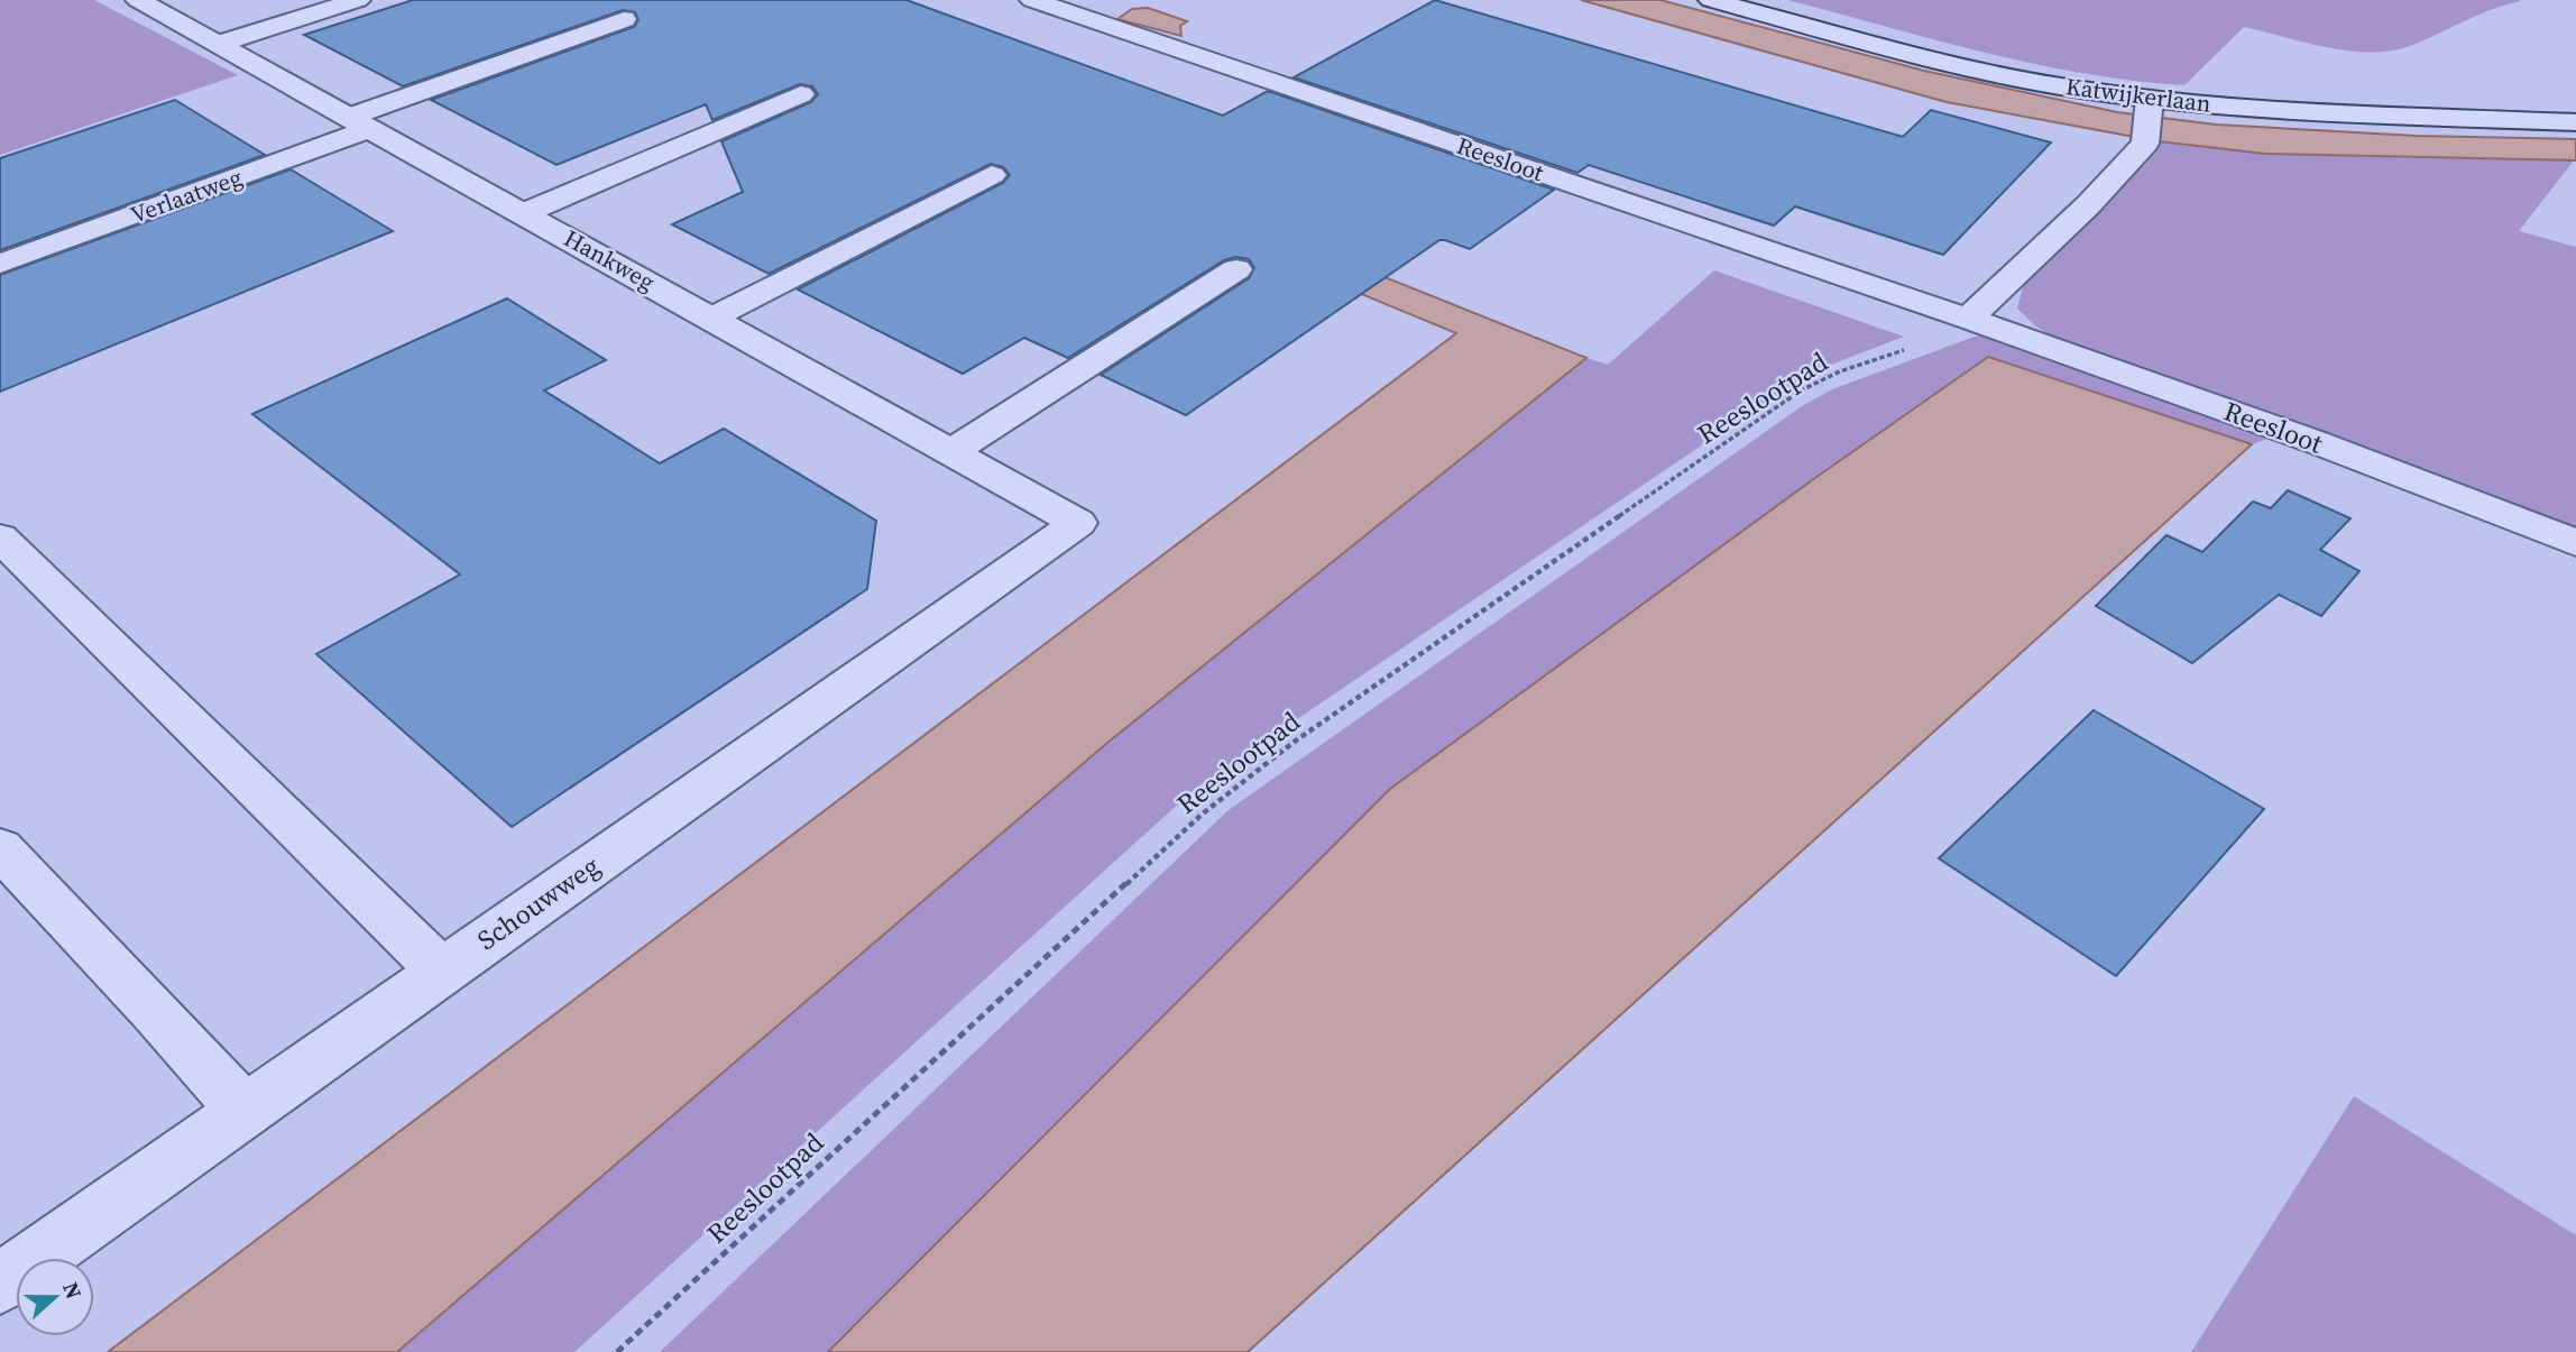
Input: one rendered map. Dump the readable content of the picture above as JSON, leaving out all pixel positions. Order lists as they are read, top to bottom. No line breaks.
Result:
{"streets":{"street":["Katwijkerlaan","Reesloot","Verlaatweg","Hankweg","Schouwweg"],"path":["Reeslootpad"]},"crossings":[["Reesloot","Reeslootpad"],["Verlaatweg","Hankweg"],["Hankweg","Schouwweg"]],"north":"right"}
